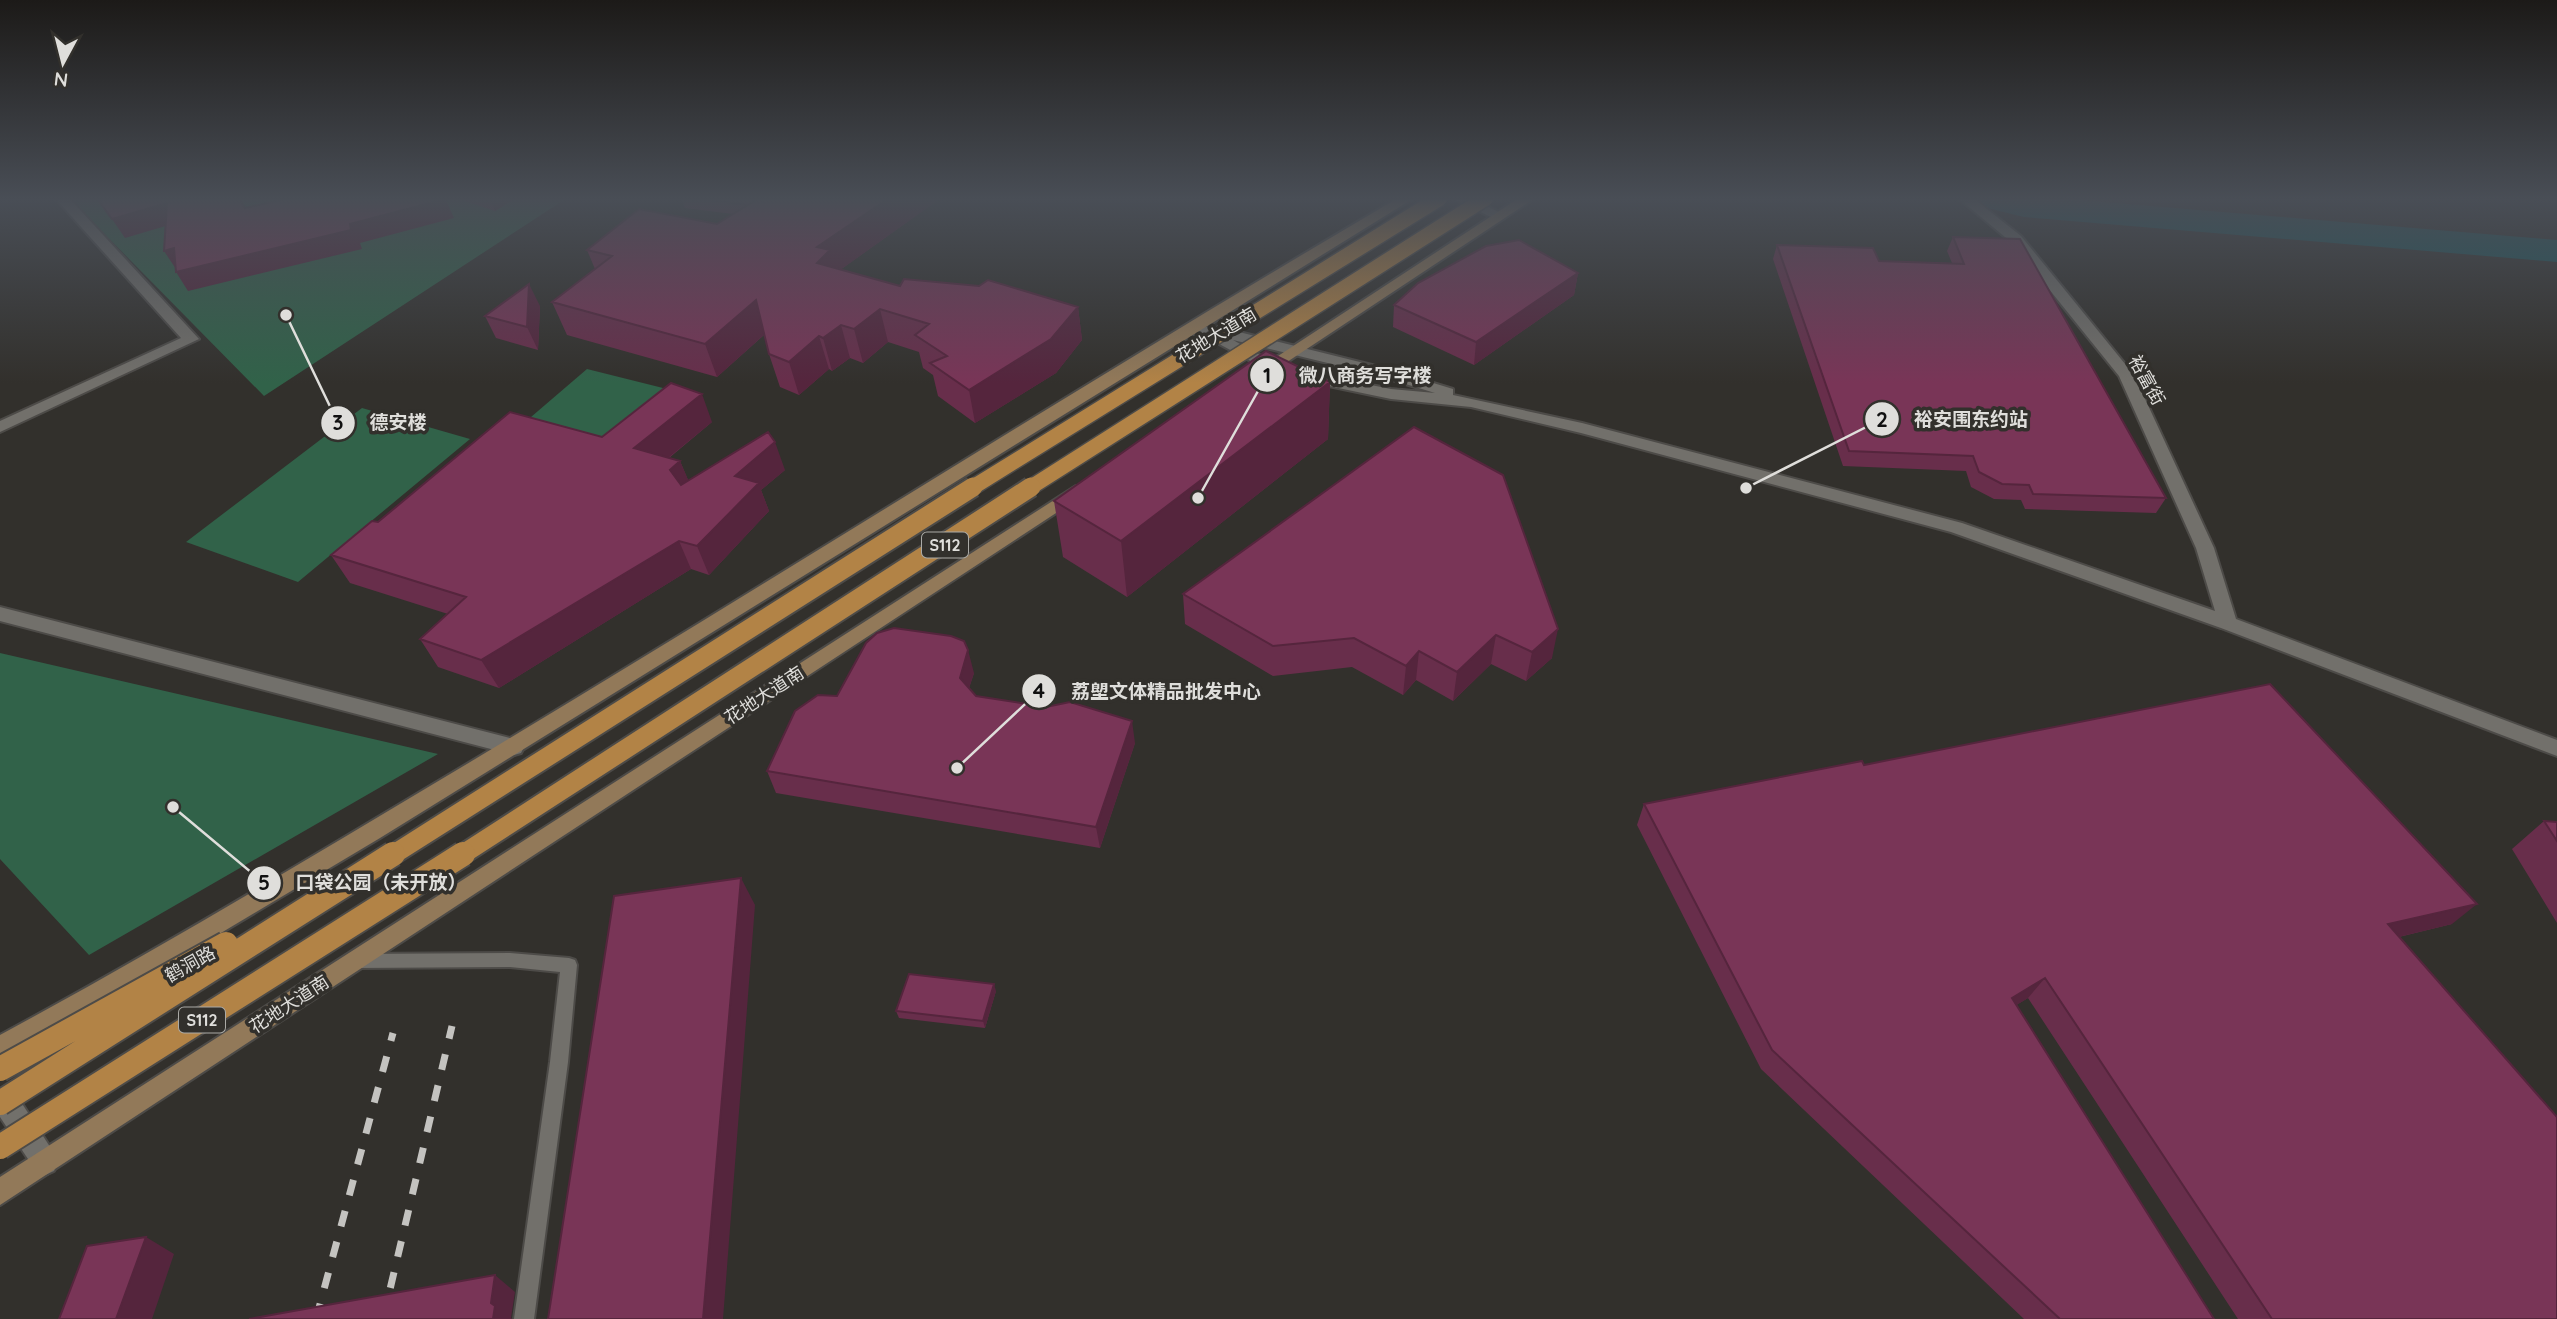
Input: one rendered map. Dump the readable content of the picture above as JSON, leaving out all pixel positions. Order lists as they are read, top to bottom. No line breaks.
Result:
{"streets":{"main road":["花地大道南","S112","鹤洞路"],"street":["裕富街"]},"crossings":[["花地大道南","鹤洞路"]],"places":["德安楼","裕安围东约站","微八商务写字楼","荔塱文体精品批发中心","口袋公园（未开放）"],"north":"bottom"}
